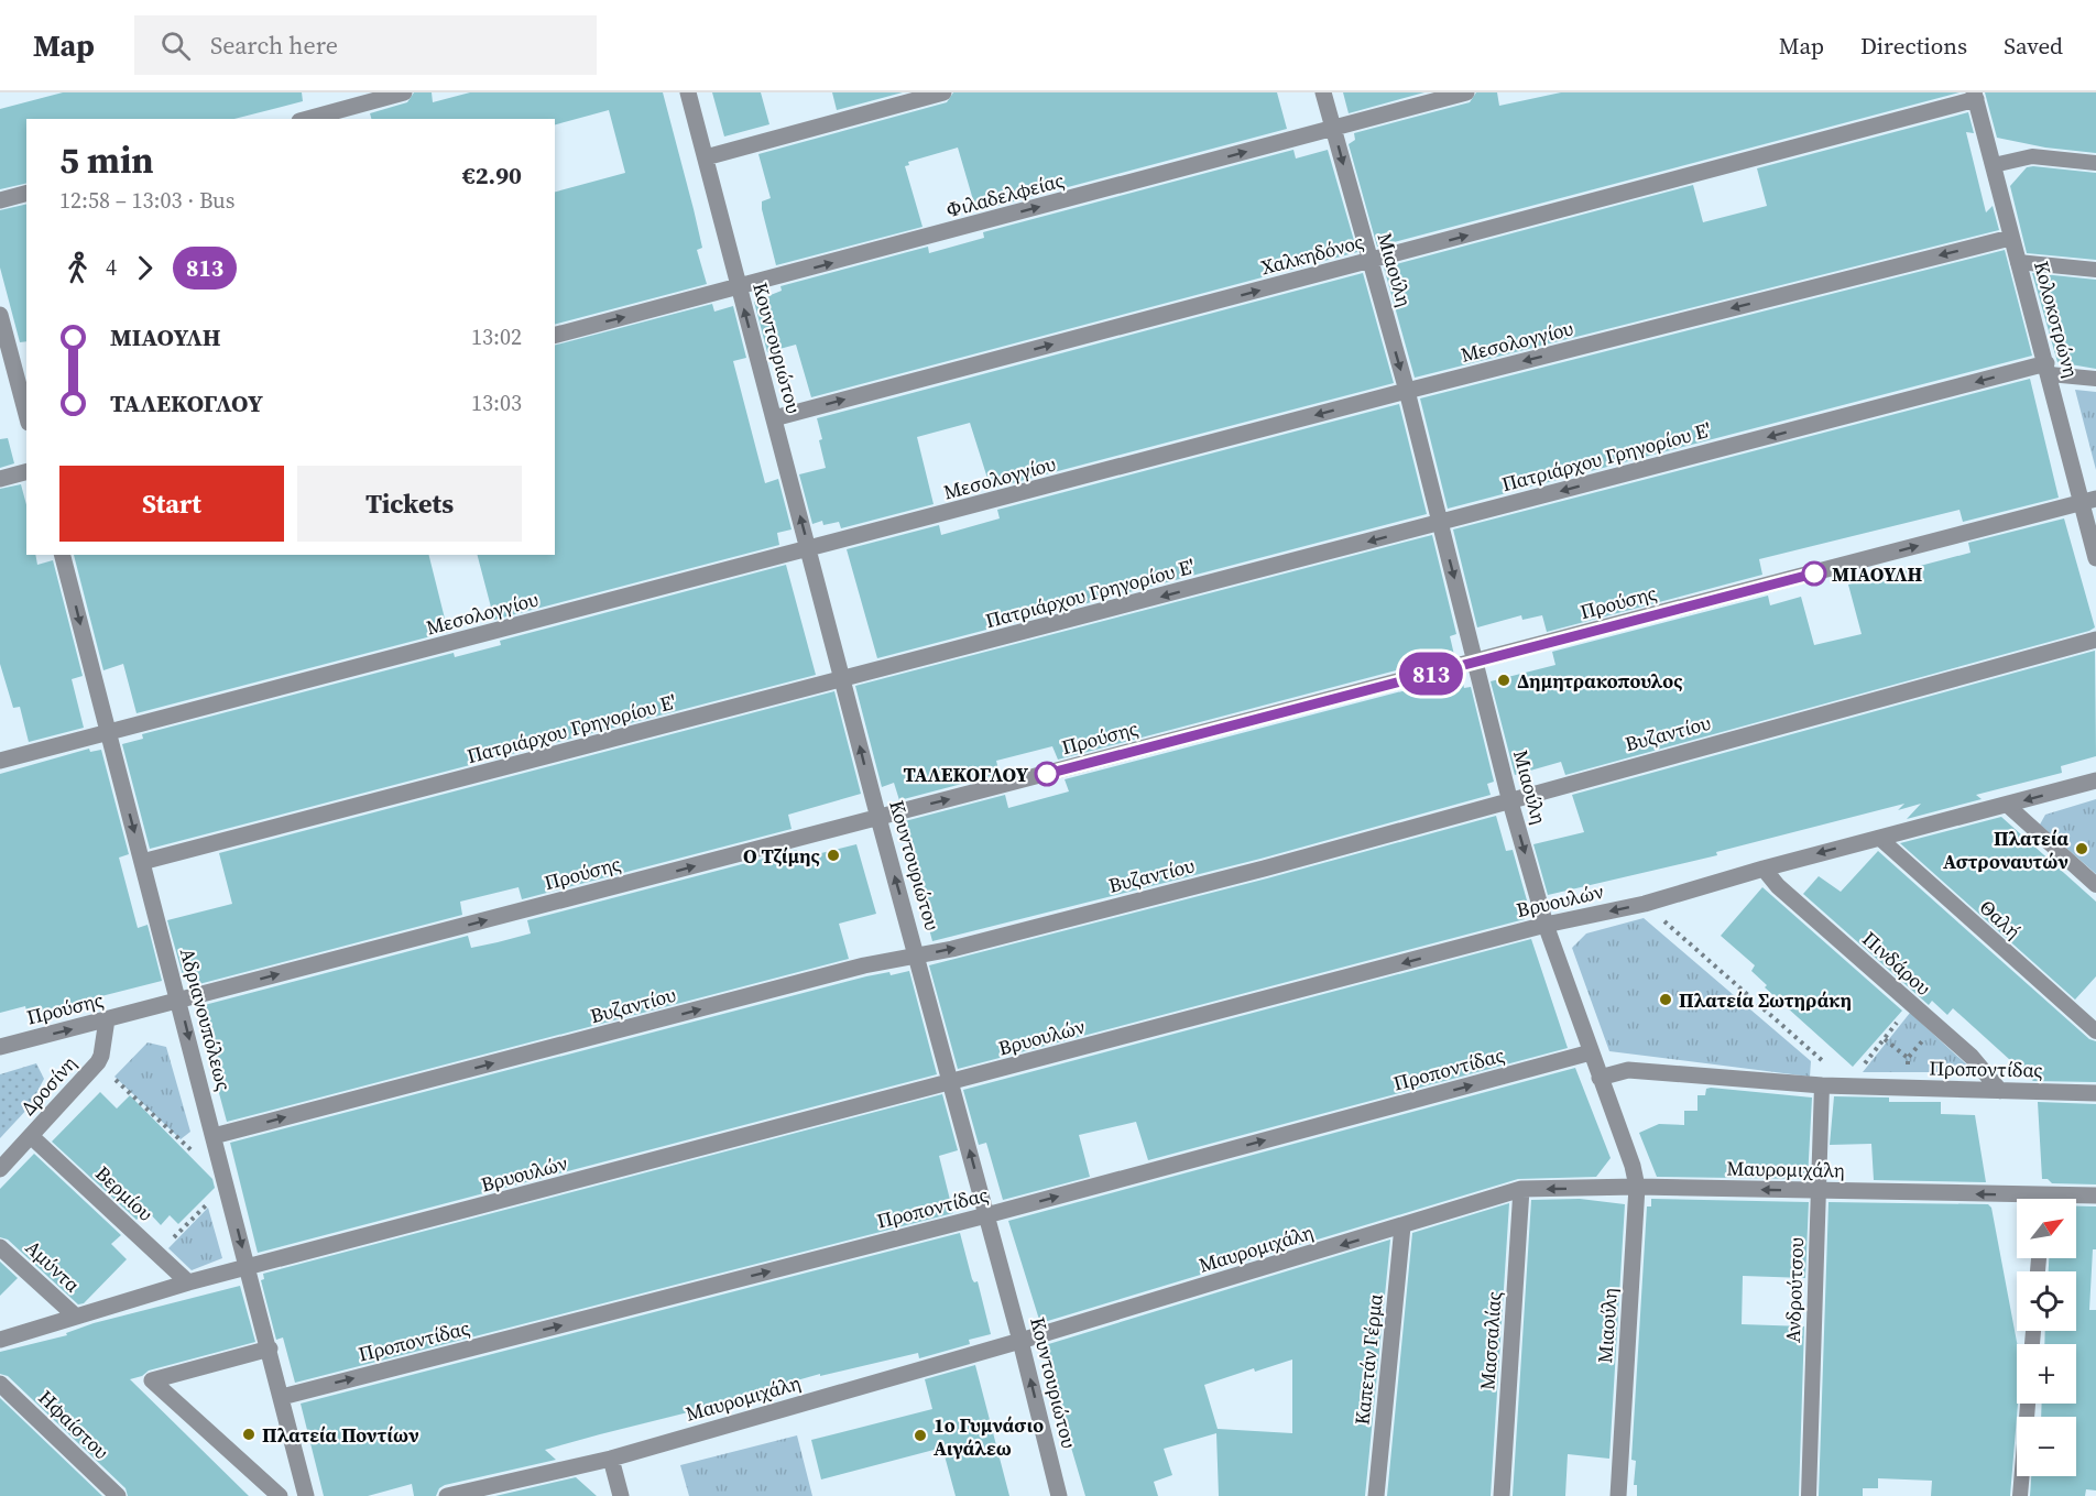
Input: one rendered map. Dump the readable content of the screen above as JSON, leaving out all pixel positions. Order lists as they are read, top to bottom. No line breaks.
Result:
{"streets":{"street":["Φιλαδελφείας","Χαλκηδόνος","Μιαούλη","Κολοκοτρώνη","Μεσολογγίου","Κουντουριώτου","Πατριάρχου Γρηγορίου Ε'","Προύσης","Βυζαντίου","Βρυουλών","Πινδάρου","Αδριανουπόλεως","Προποντίδας","Δροσίνη","Μαυρομιχάλη","Βερμίου","Αμύντα","Μασσαλίας","Καπετάν Γέρμα","Ηφαίστου"],"lane":["Θαλή","Ανδρούτσου"]},"crossings":[["Φιλαδελφείας","Μιαούλη"],["Φιλαδελφείας","Κουντουριώτου"],["Χαλκηδόνος","Μιαούλη"],["Χαλκηδόνος","Κολοκοτρώνη"],["Χαλκηδόνος","Κουντουριώτου"],["Μιαούλη","Μεσολογγίου"],["Μιαούλη","Πατριάρχου Γρηγορίου Ε'"],["Μιαούλη","Προύσης"],["Μιαούλη","Βυζαντίου"],["Μιαούλη","Βρυουλών"],["Μιαούλη","Προποντίδας"],["Μιαούλη","Μαυρομιχάλη"],["Κολοκοτρώνη","Μεσολογγίου"],["Κολοκοτρώνη","Πατριάρχου Γρηγορίου Ε'"],["Κολοκοτρώνη","Προύσης"],["Μεσολογγίου","Κουντουριώτου"],["Μεσολογγίου","Αδριανουπόλεως"],["Κουντουριώτου","Πατριάρχου Γρηγορίου Ε'"],["Κουντουριώτου","Προύσης"],["Κουντουριώτου","Βυζαντίου"],["Κουντουριώτου","Βρυουλών"],["Κουντουριώτου","Προποντίδας"],["Κουντουριώτου","Μαυρομιχάλη"],["Πατριάρχου Γρηγορίου Ε'","Αδριανουπόλεως"],["Προύσης","Αδριανουπόλεως"],["Προύσης","Δροσίνη"],["Βυζαντίου","Αδριανουπόλεως"],["Βρυουλών","Θαλή"],["Βρυουλών","Πινδάρου"],["Βρυουλών","Αδριανουπόλεως"],["Βρυουλών","Βερμίου"],["Βρυουλών","Αμύντα"],["Πινδάρου","Προποντίδας"],["Αδριανουπόλεως","Προποντίδας"],["Προποντίδας","Ανδρούτσου"],["Δροσίνη","Βερμίου"],["Μαυρομιχάλη","Ανδρούτσου"],["Μαυρομιχάλη","Μασσαλίας"],["Μαυρομιχάλη","Καπετάν Γέρμα"]],"one_way":["Χαλκηδόνος","Μιαούλη","Μεσολογγίου","Κουντουριώτου","Πατριάρχου Γρηγορίου Ε'","Προύσης","Βυζαντίου","Βρυουλών","Αδριανουπόλεως","Προποντίδας","Μαυρομιχάλη"],"places":["ΜΙΑΟΥΛΗ","Δημητρακοπουλος","ΤΑΛΕΚΟΓΛΟΥ","Πλατεία Αστροναυτών","Ο Τζίμης","Πλατεία Σωτηράκη","Πλατεία Ποντίων","1ο Γυμνάσιο Αιγάλεω"],"lines":["bus line 813"],"north":"top right","page":{"header":"Map","search":"Search here","nav":["Map","Directions","Saved"],"on_map":"813","heading":["5 min","12:58 – 13:03 · Bus","€2.90"],"legs":["4","813"],"list":[{"name":"ΜΙΑΟΥΛΗ","value":"13:02"},{"name":"ΤΑΛΕΚΟΓΛΟΥ","value":"13:03"}],"buttons":["Start","Tickets"],"map_buttons":["+","−"]}}
